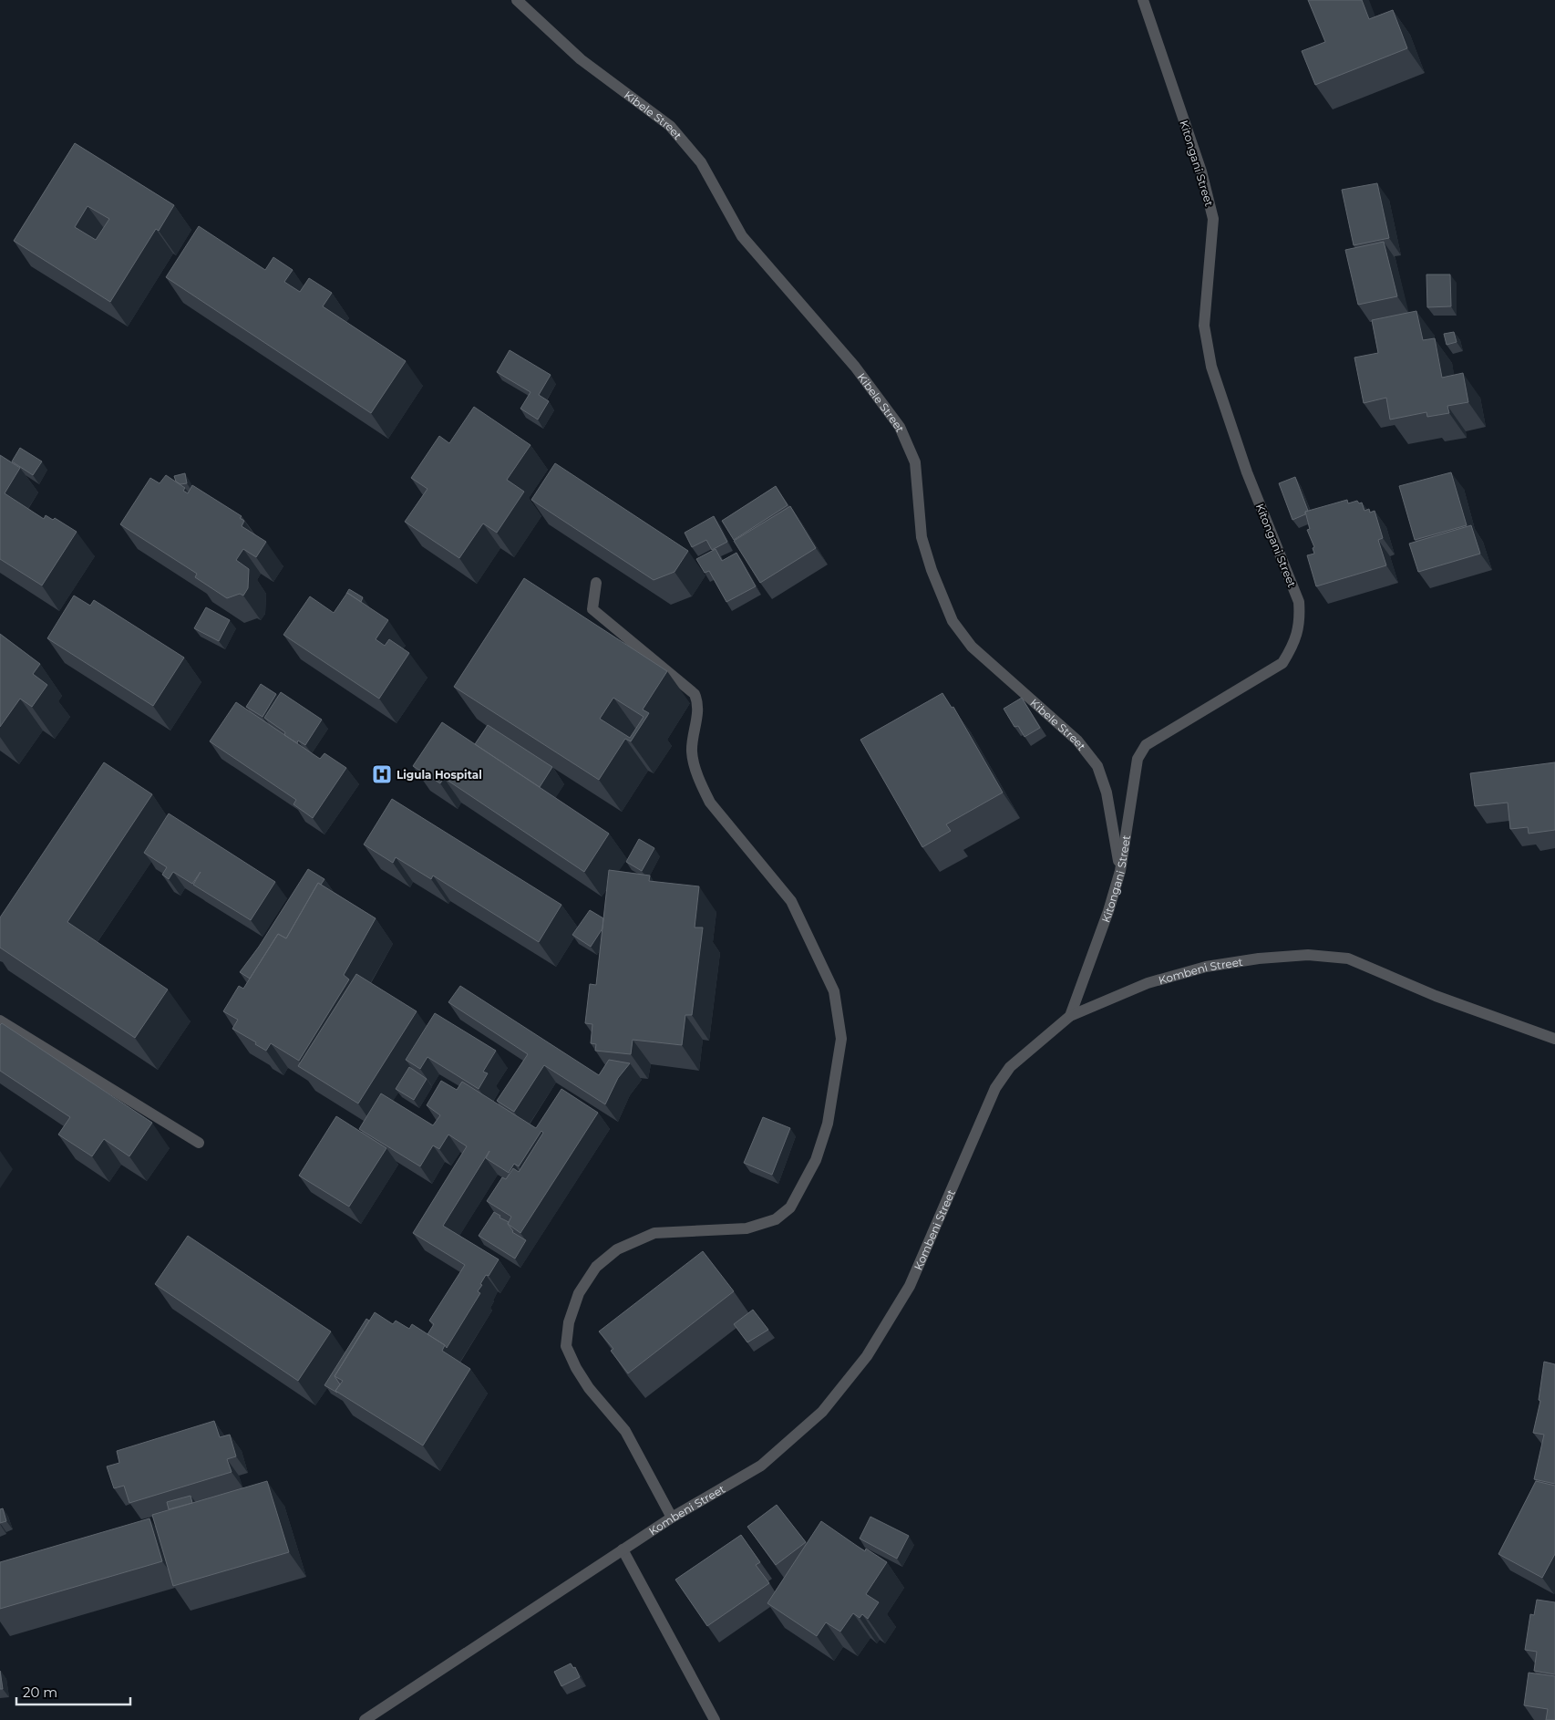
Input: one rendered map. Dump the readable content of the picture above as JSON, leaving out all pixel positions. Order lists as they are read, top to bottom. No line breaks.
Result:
{"streets":{"street":["Kibele Street","Kitongani Street","Kombeni Street"]},"crossings":[["Kibele Street","Kitongani Street"],["Kitongani Street","Kombeni Street"]],"places":{"hospital":["Ligula Hospital"]},"scale_bar":"20 m"}
